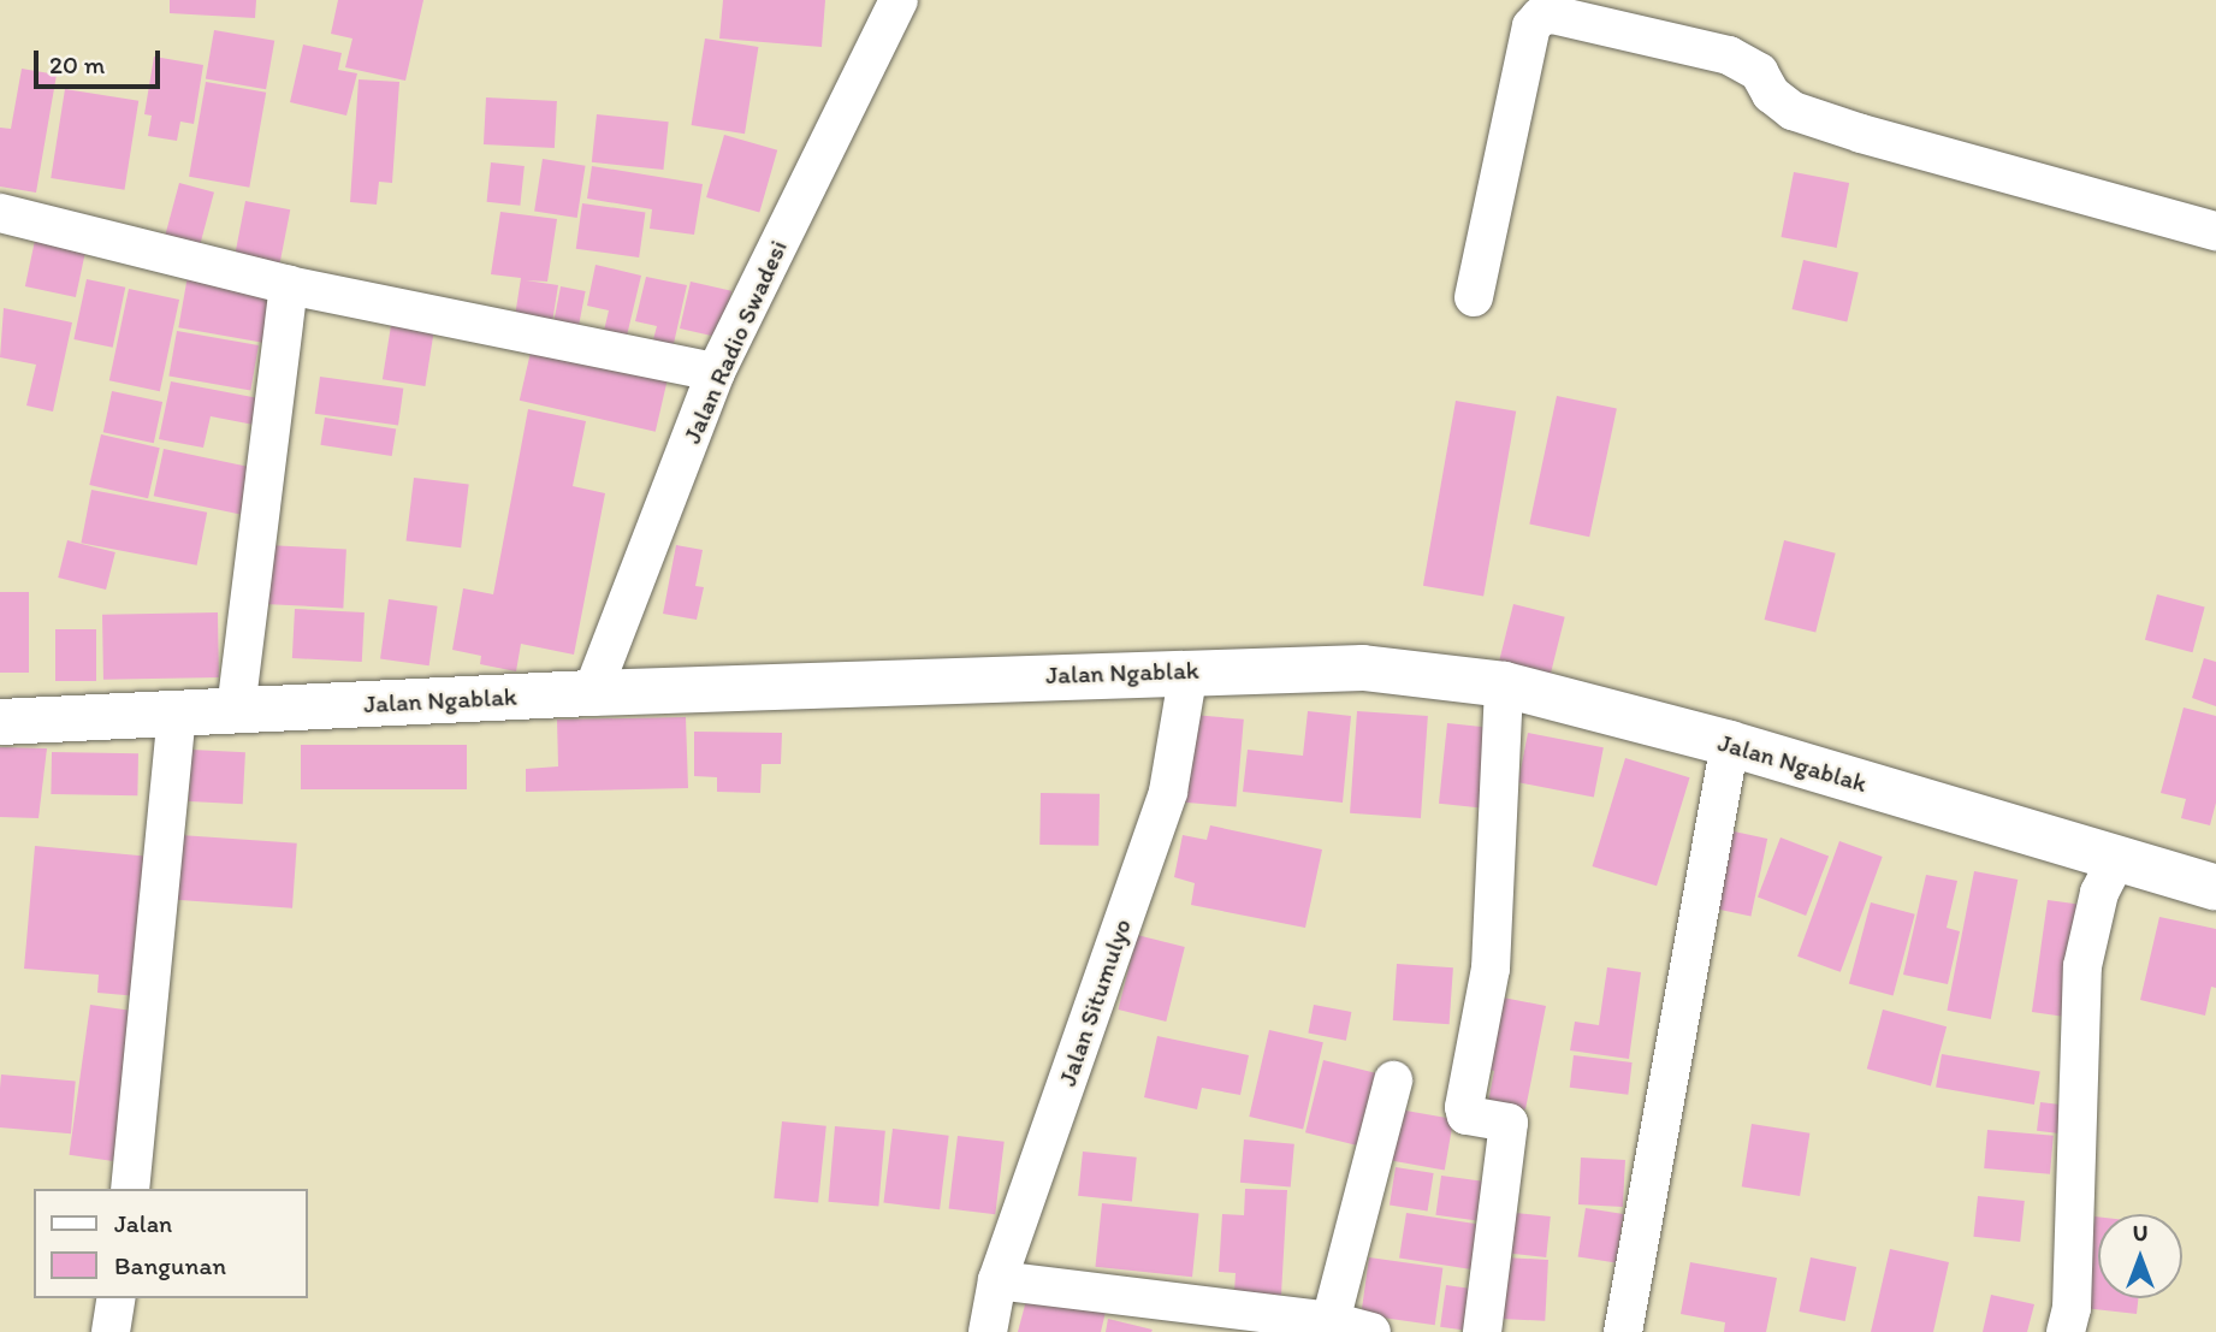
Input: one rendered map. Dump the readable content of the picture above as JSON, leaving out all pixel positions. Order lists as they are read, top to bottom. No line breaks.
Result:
{"streets":{"street":["Jalan Radio Swadesi","Jalan Ngablak","Jalan Situmulyo"]},"crossings":[["Jalan Radio Swadesi","Jalan Ngablak"],["Jalan Ngablak","Jalan Situmulyo"]],"legend":["Jalan","Bangunan"],"scale_bar":"20 m","north":"top"}
